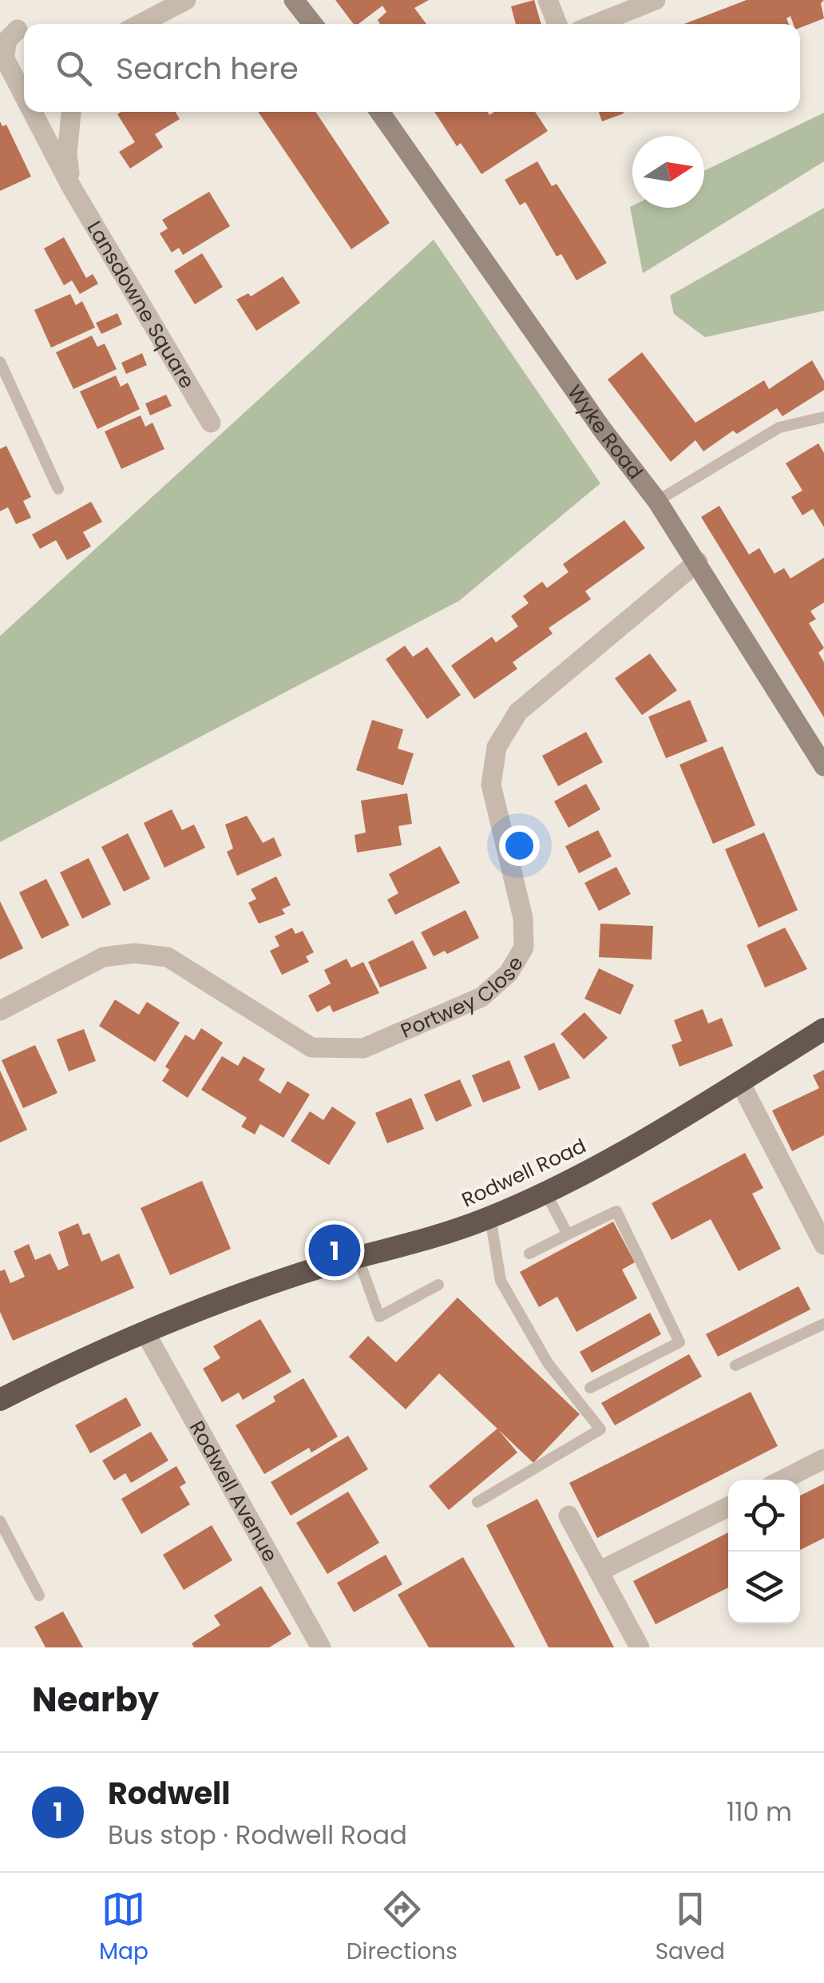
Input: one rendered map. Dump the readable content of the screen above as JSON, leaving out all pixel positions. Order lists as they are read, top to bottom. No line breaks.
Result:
{"streets":{"highway":["Rodwell Road"],"main road":["Wyke Road"],"street":["Lansdowne Square","Portwey Close","Rodwell Avenue"]},"crossings":[["Wyke Road","Portwey Close"],["Rodwell Road","Rodwell Avenue"]],"north":"right","page":{"search":"Search here","pins":"1","heading":"Nearby","list":[{"mark":"1","name":"Rodwell","note":"Bus stop · Rodwell Road","value":"110 m"}],"nav":["Map","Directions","Saved"]}}
